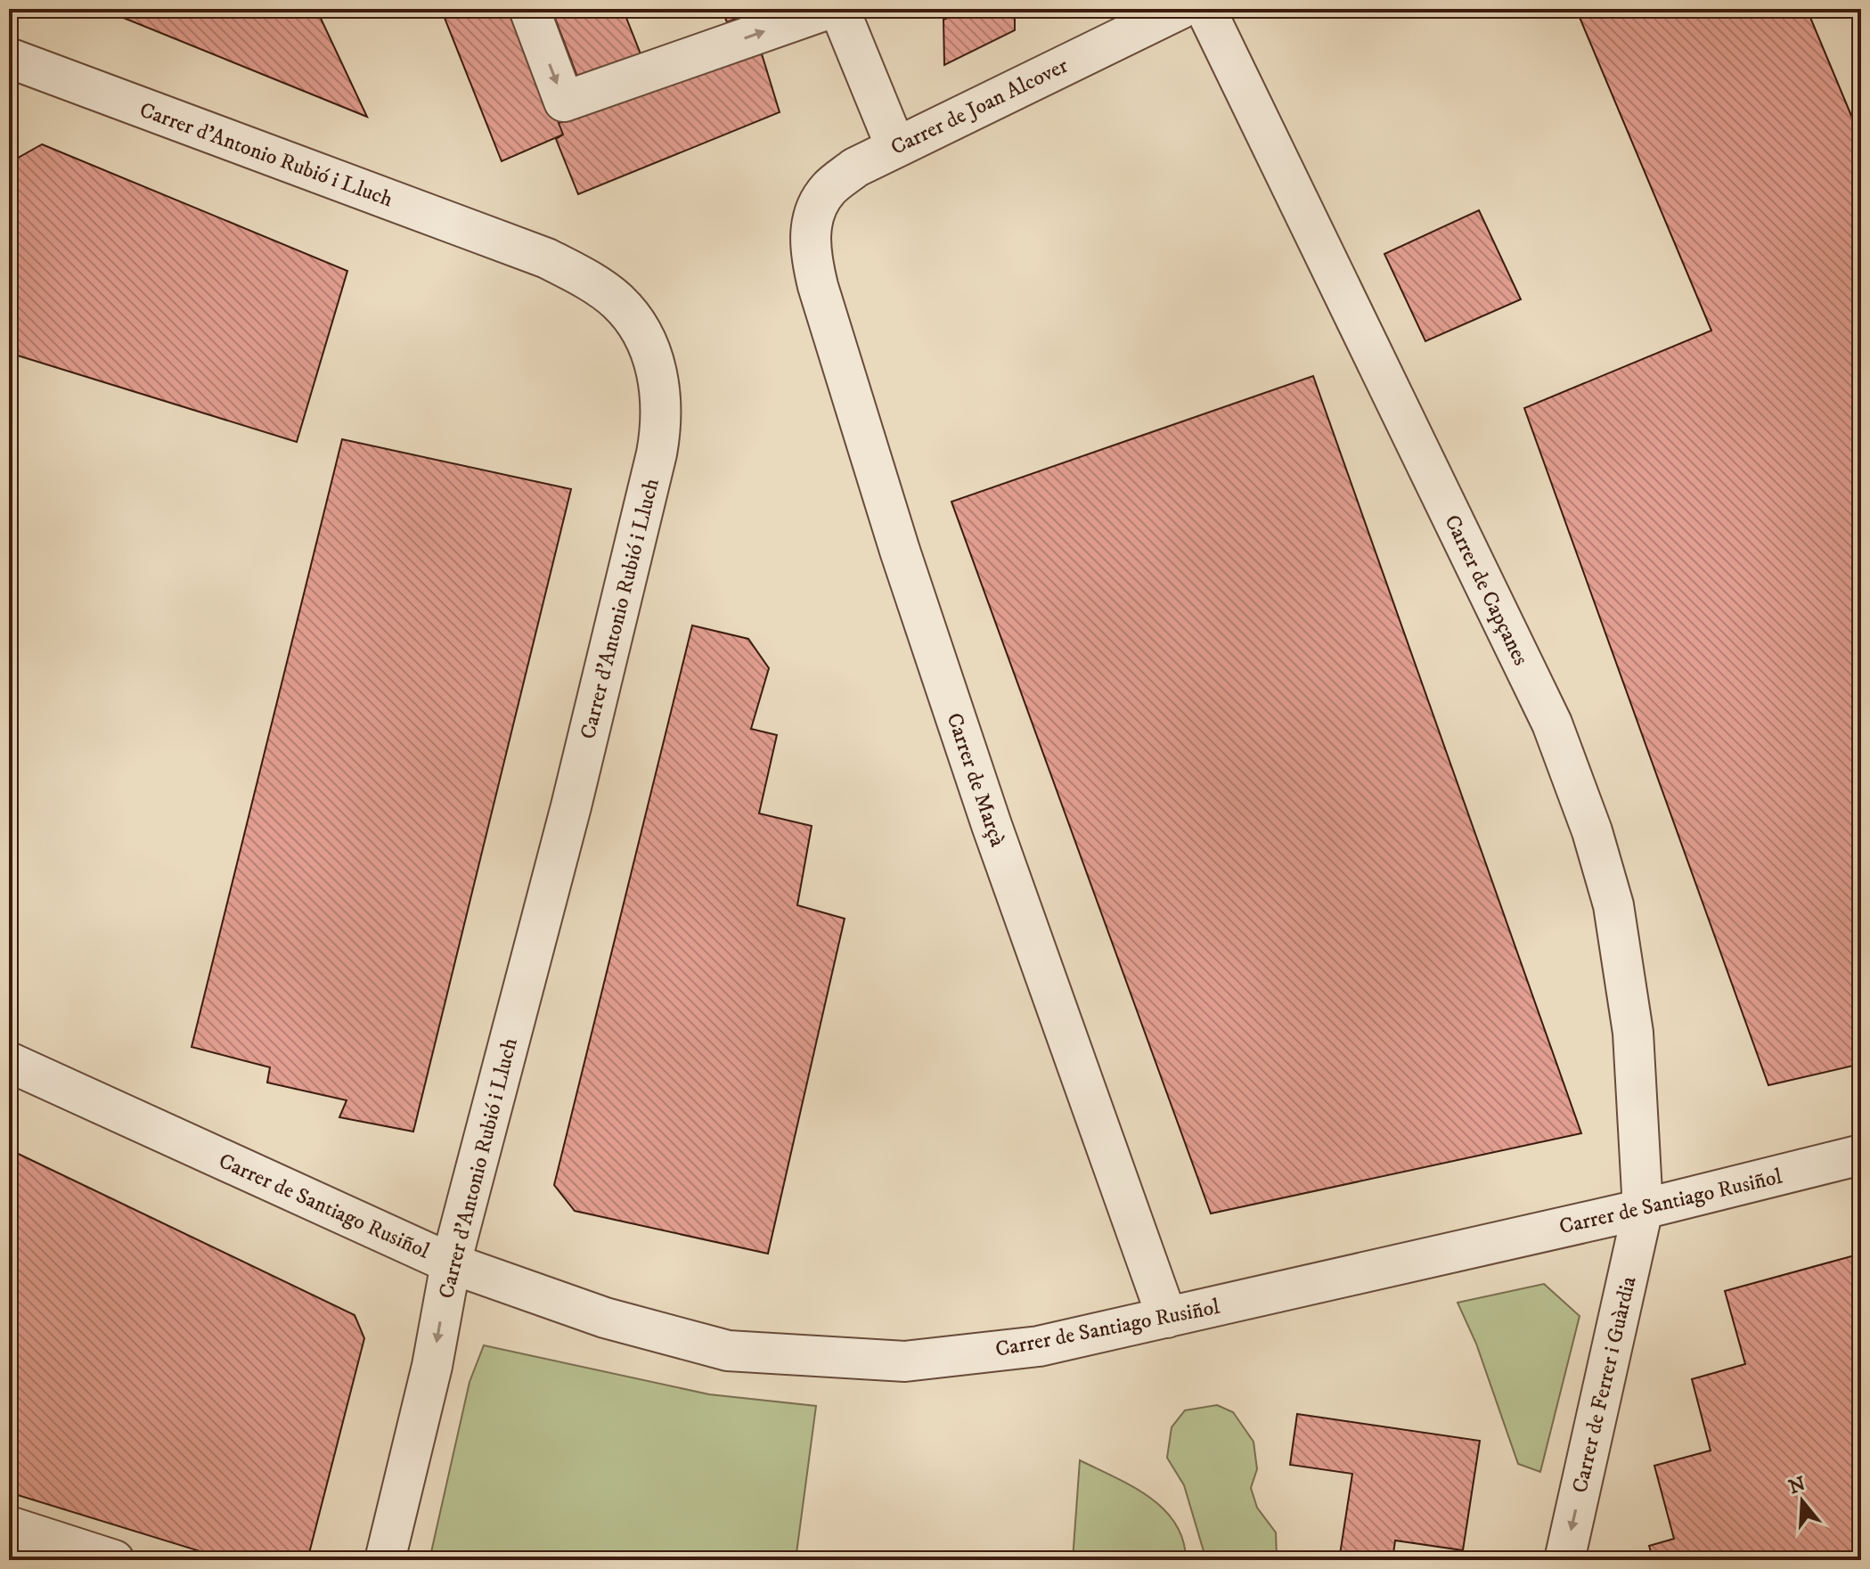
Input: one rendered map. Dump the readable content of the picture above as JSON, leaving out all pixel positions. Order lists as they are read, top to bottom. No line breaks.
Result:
{"streets":{"street":["Carrer de Joan Alcover","Carrer d'Antonio Rubió i Lluch","Carrer de Capçanes","Carrer de Marçà","Carrer de Santiago Rusiñol","Carrer de Ferrer i Guàrdia"]},"crossings":[["Carrer de Joan Alcover","Carrer de Marçà"],["Carrer d'Antonio Rubió i Lluch","Carrer de Santiago Rusiñol"],["Carrer de Capçanes","Carrer de Santiago Rusiñol"],["Carrer de Capçanes","Carrer de Ferrer i Guàrdia"],["Carrer de Marçà","Carrer de Santiago Rusiñol"],["Carrer de Santiago Rusiñol","Carrer de Ferrer i Guàrdia"]],"one_way":["Carrer de Ferrer i Guàrdia"],"north":"top"}
